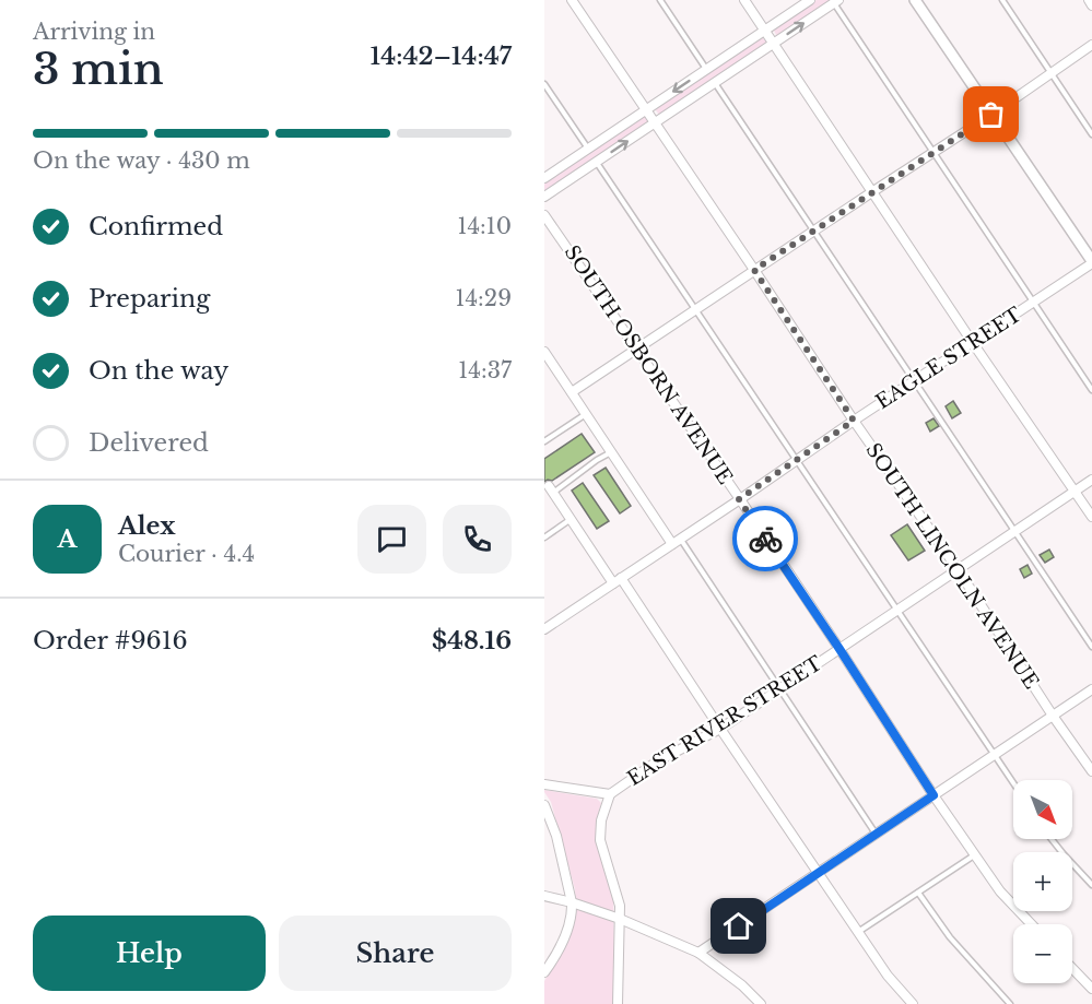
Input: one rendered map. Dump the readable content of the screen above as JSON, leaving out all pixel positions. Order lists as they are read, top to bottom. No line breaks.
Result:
{"streets":{"street":["EAGLE STREET","SOUTH OSBORN AVENUE","SOUTH LINCOLN AVENUE","EAST RIVER STREET"]},"crossings":[["EAGLE STREET","SOUTH OSBORN AVENUE"],["EAGLE STREET","SOUTH LINCOLN AVENUE"],["SOUTH OSBORN AVENUE","EAST RIVER STREET"],["SOUTH LINCOLN AVENUE","EAST RIVER STREET"]],"north":"bottom right","page":{"heading":["3 min","Arriving in","14:42–14:47"],"panel":["Alex","Courier · 4.4","Order #9616","$48.16"],"bar":"On the way · 430 m","list":[["Confirmed","14:10"],["Preparing","14:29"],["On the way","14:37"],"Delivered"],"round":"A","map_buttons":["+","−"],"buttons":["Help","Share"]}}
